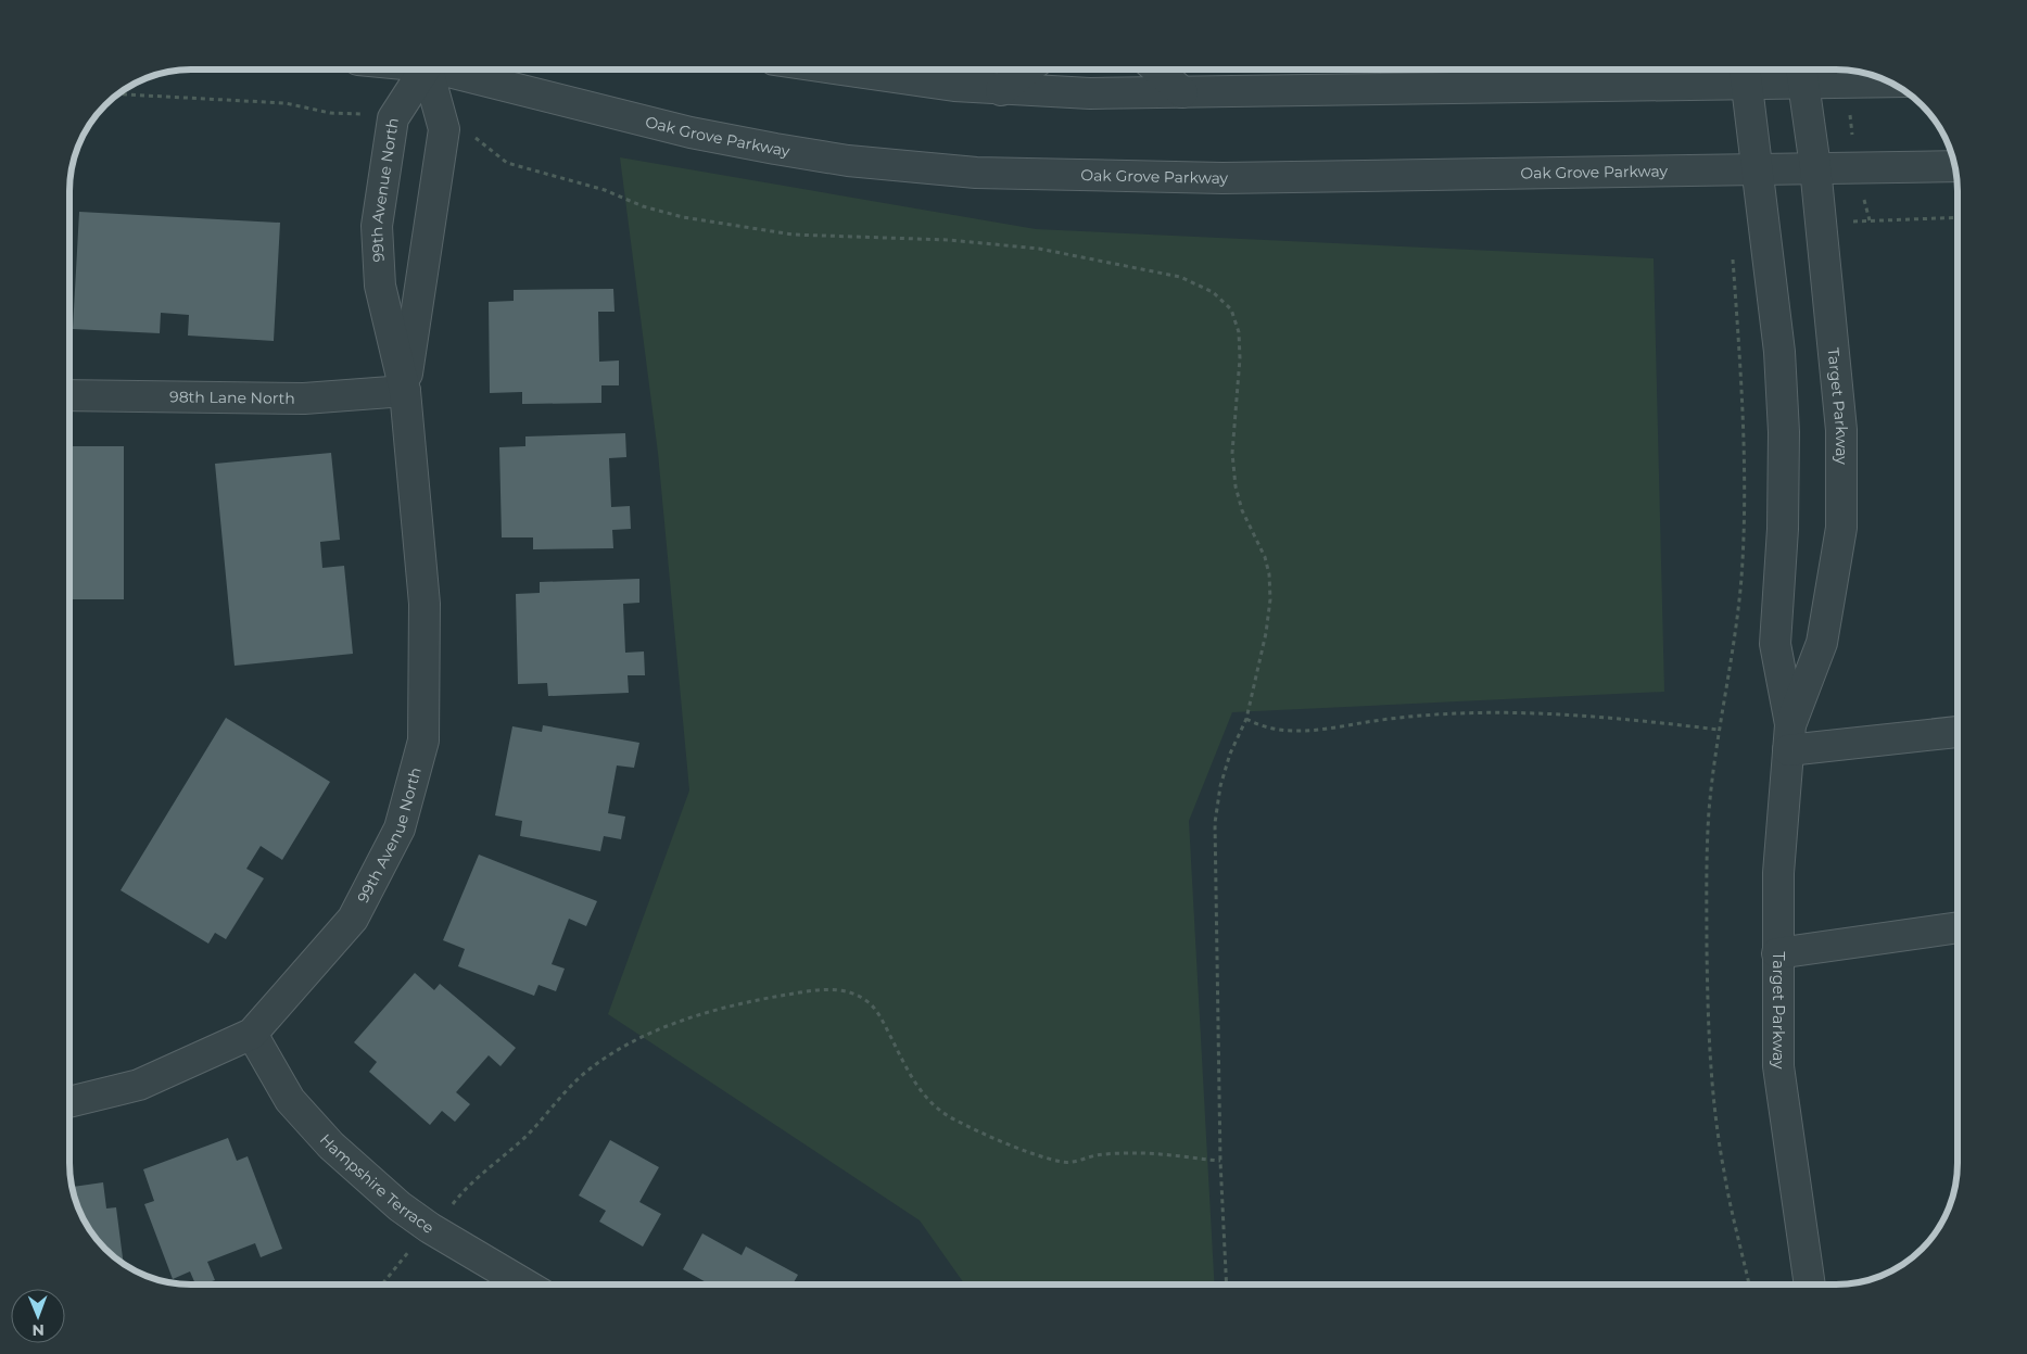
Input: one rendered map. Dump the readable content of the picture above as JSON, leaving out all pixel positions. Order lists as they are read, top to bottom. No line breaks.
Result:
{"streets":{"street":["Oak Grove Parkway","99th Avenue North","98th Lane North","Target Parkway","Hampshire Terrace"]},"crossings":[["Oak Grove Parkway","Target Parkway"],["99th Avenue North","98th Lane North"],["99th Avenue North","Hampshire Terrace"]],"north":"bottom"}
